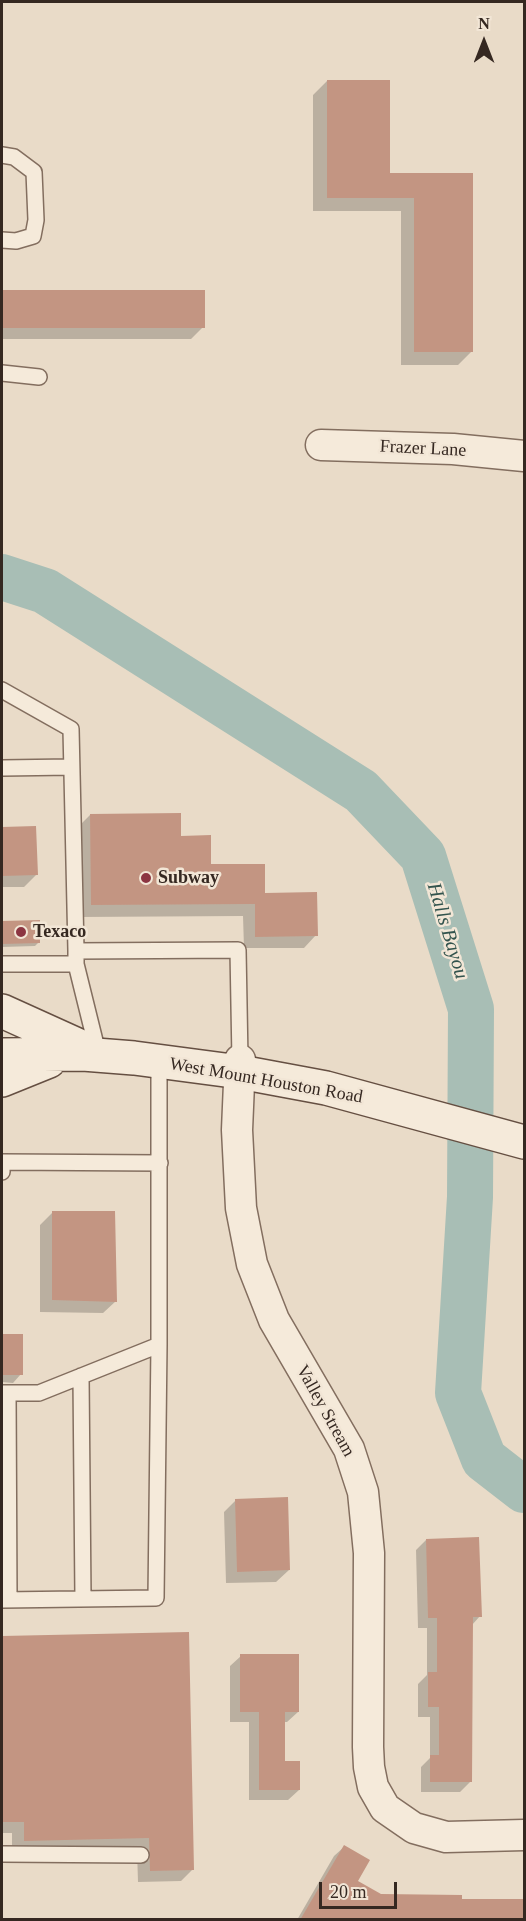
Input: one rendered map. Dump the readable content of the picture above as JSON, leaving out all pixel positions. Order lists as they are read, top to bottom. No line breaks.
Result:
{"streets":{"main road":["West Mount Houston Road"],"street":["Frazer Lane","Valley Stream"]},"crossings":[["West Mount Houston Road","Valley Stream"]],"water":["Halls Bayou"],"places":["Subway","Texaco"],"scale_bar":"20 m","north":"top"}
